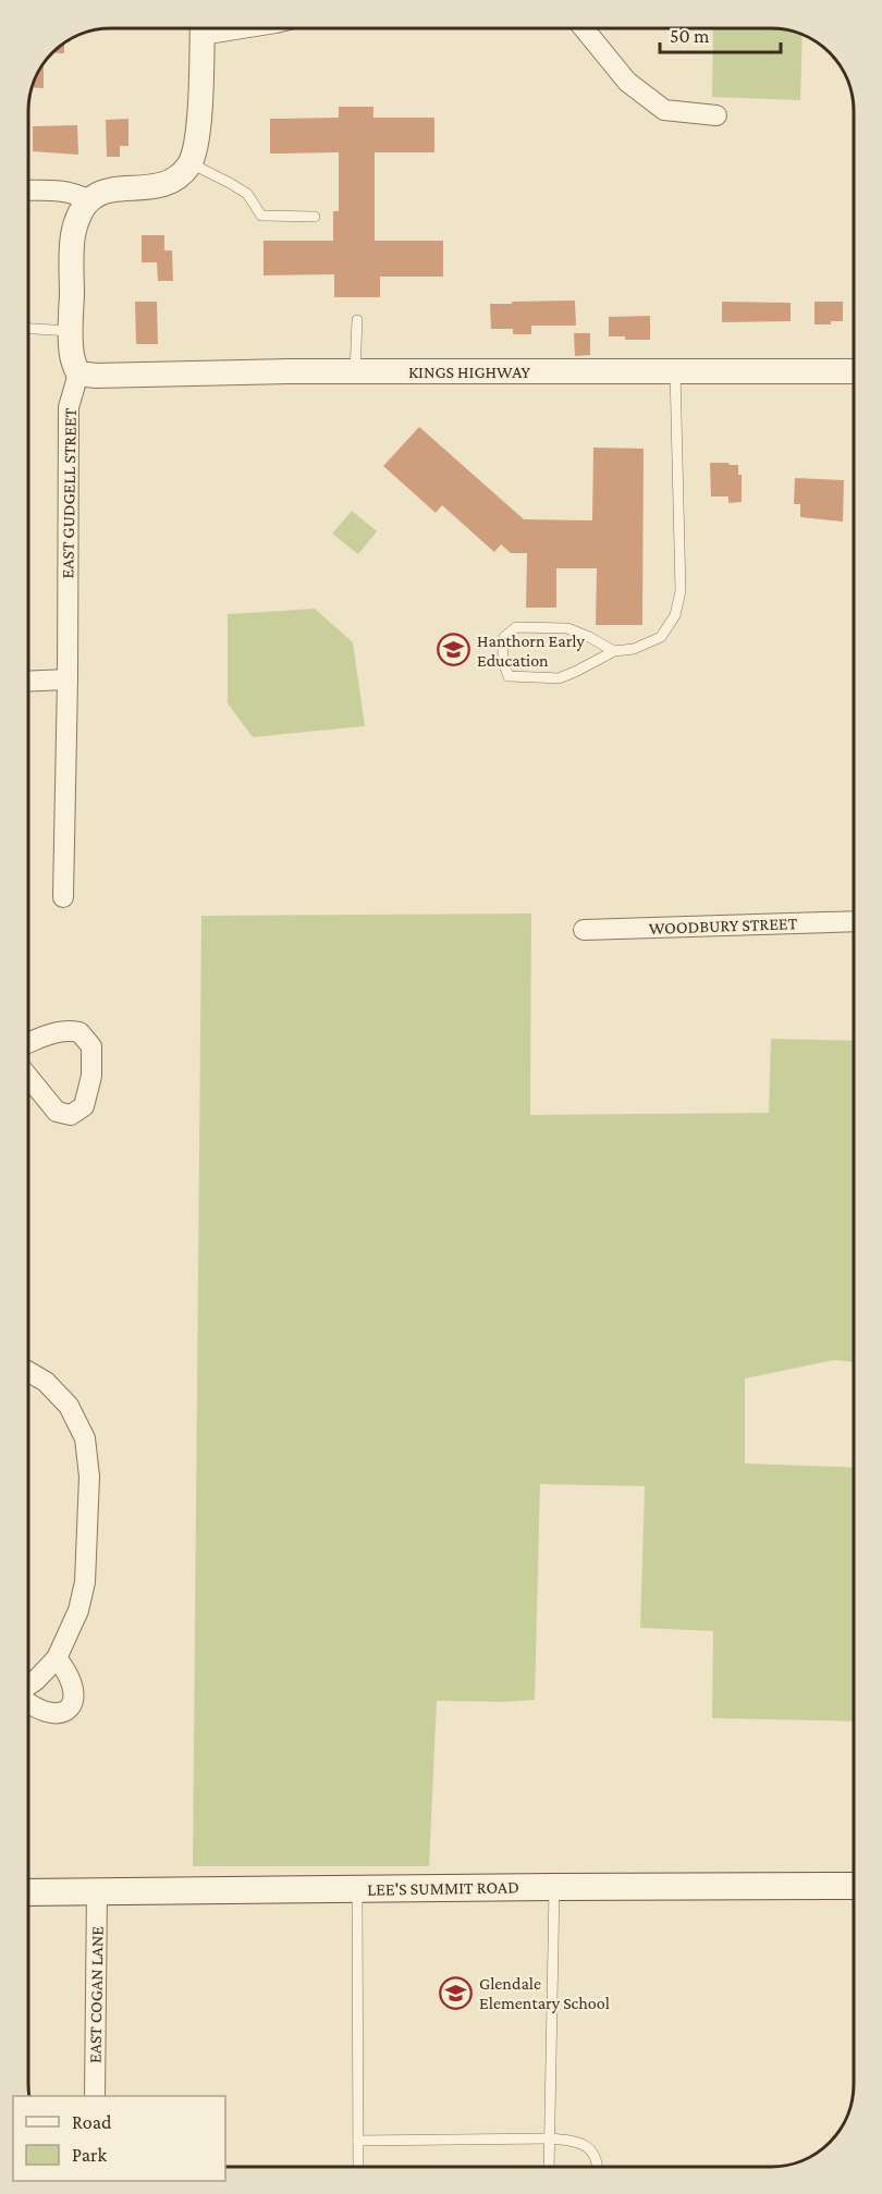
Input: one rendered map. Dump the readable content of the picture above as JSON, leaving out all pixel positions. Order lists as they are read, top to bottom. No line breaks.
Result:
{"streets":{"main road":["LEE'S SUMMIT ROAD"],"street":["KINGS HIGHWAY","EAST GUDGELL STREET","WOODBURY STREET","EAST COGAN LANE"]},"crossings":[["KINGS HIGHWAY","EAST GUDGELL STREET"],["LEE'S SUMMIT ROAD","EAST COGAN LANE"]],"places":{"school or university":["Hanthorn Early Education","Glendale Elementary School"]},"legend":["Road","Park"],"scale_bar":"50 m"}
